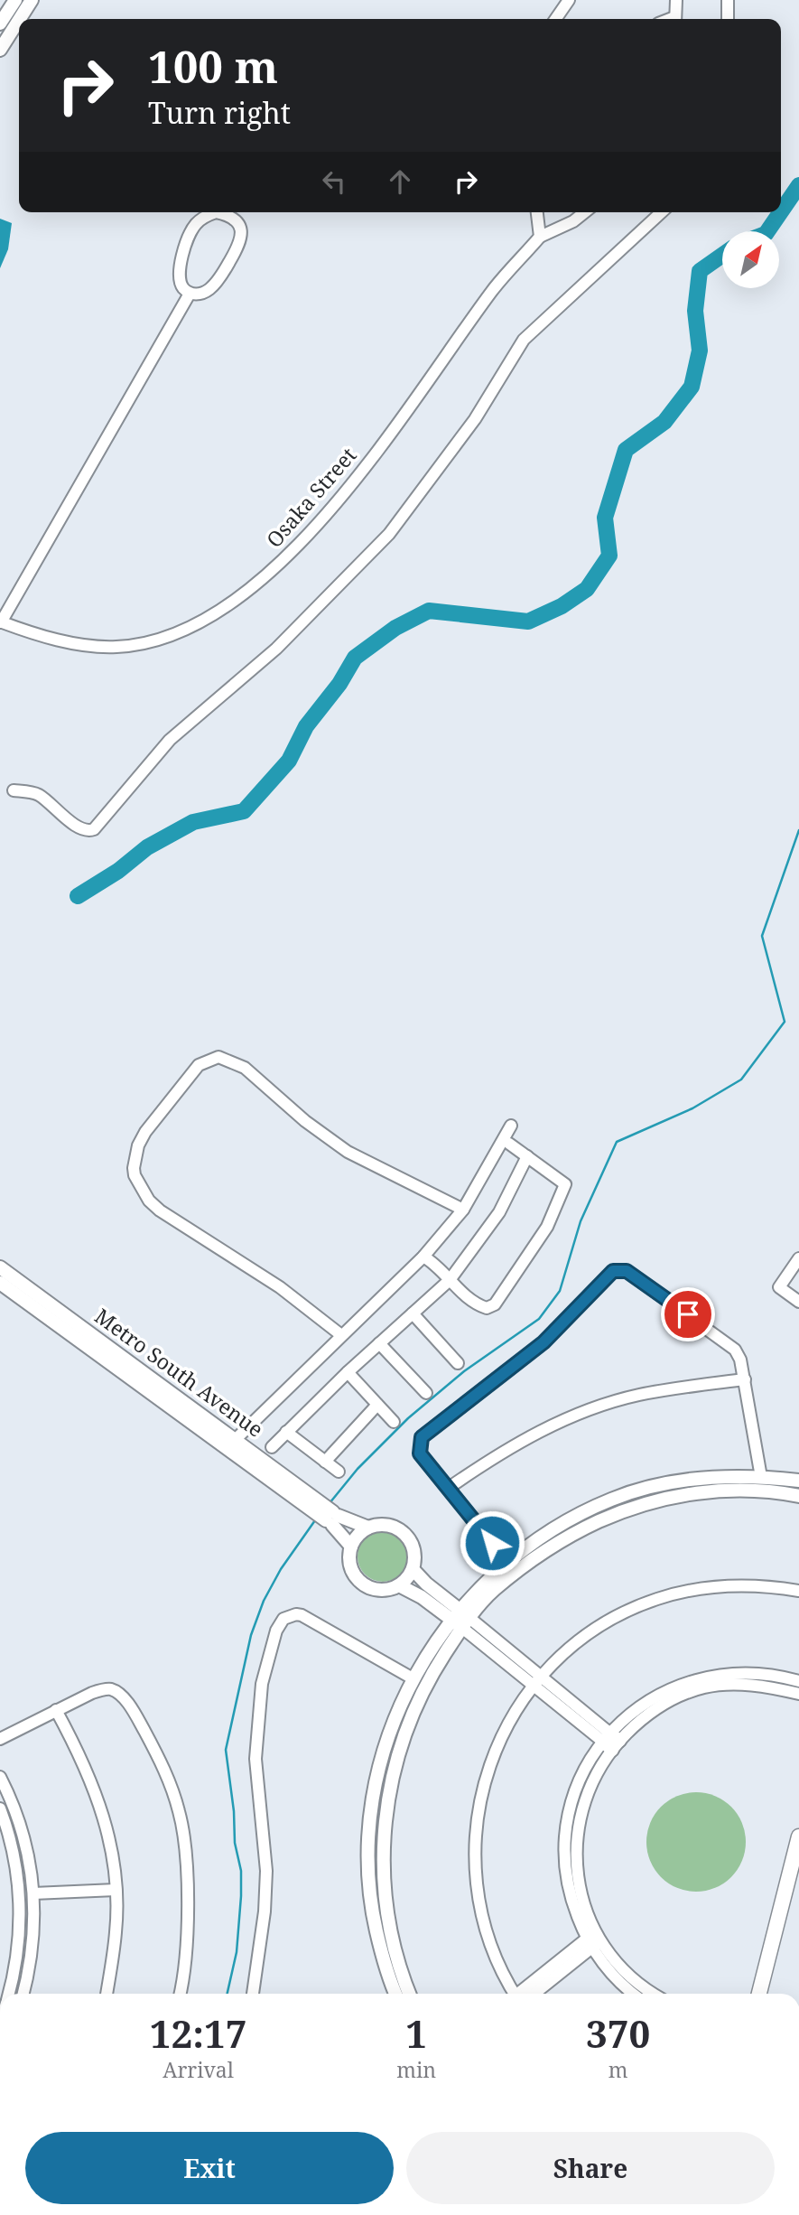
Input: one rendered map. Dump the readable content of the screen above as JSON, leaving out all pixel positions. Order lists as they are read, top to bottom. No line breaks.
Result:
{"streets":{"street":["Osaka Street","Metro South Avenue"]},"north":"top right","page":{"turn":["100 m","Turn right"],"eta":["12:17","Arrival","1","min","370","m"],"buttons":["Exit","Share"]}}
